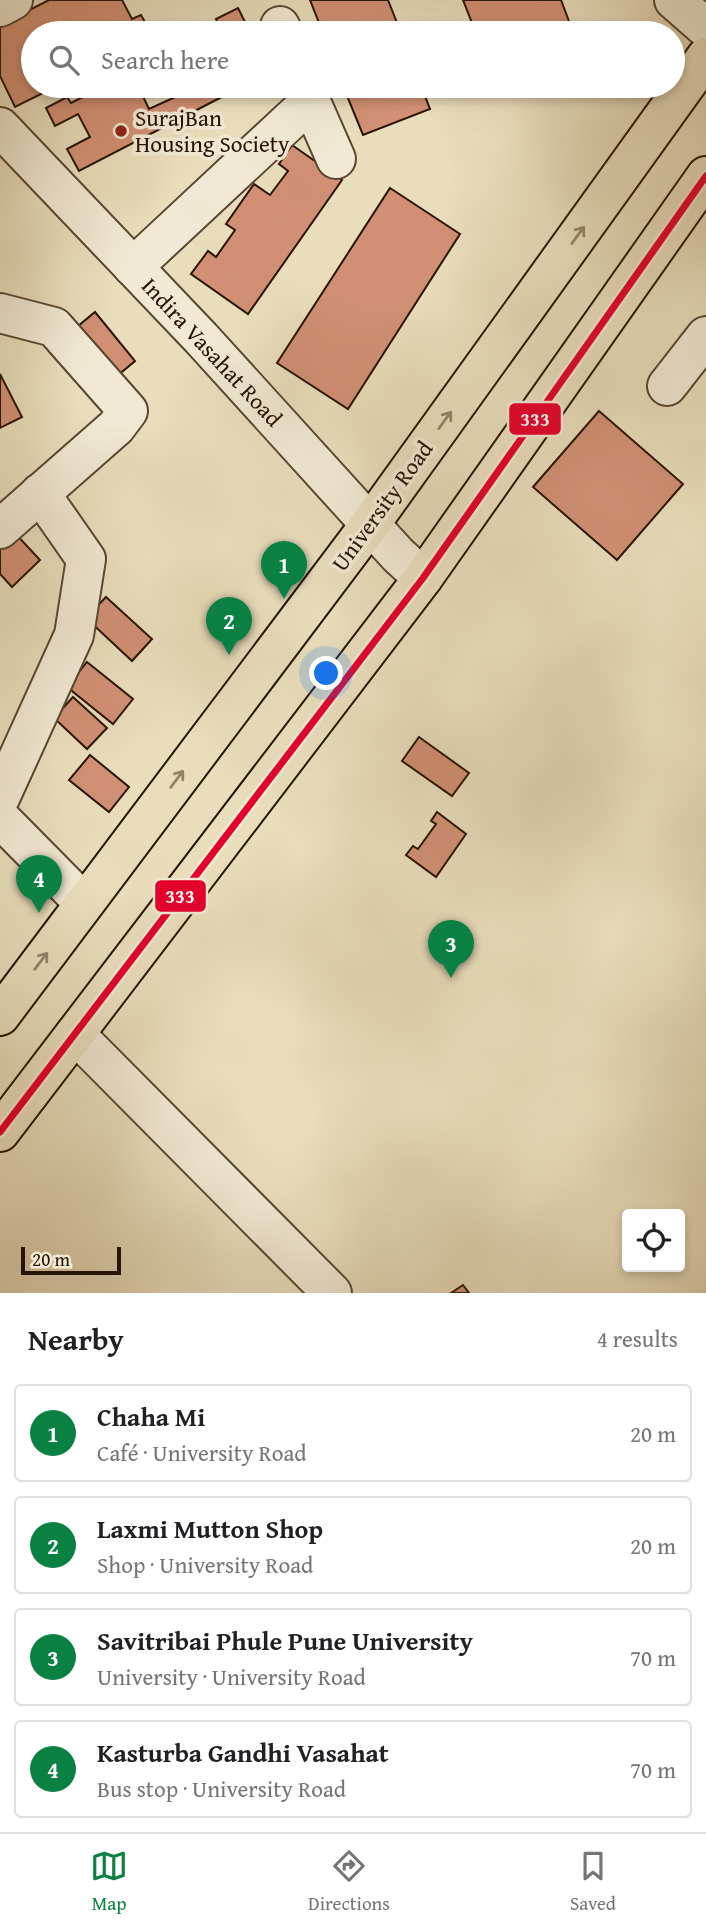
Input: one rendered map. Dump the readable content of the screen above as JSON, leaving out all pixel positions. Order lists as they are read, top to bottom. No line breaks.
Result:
{"streets":{"main road":["University Road"],"street":["Indira Vasahat Road"]},"crossings":[["Indira Vasahat Road","University Road"]],"places":["SurajBan Housing Society"],"lines":["transit line 333"],"scale_bar":"20 m","page":{"search":"Search here","pins":["1","2","4","3"],"scale":"20 m","heading":["Nearby","4 results"],"list":[{"mark":"1","name":"Chaha Mi","note":"Café · University Road","value":"20 m"},{"mark":"2","name":"Laxmi Mutton Shop","note":"Shop · University Road","value":"20 m"},{"mark":"3","name":"Savitribai Phule Pune University","note":"University · University Road","value":"70 m"},{"mark":"4","name":"Kasturba Gandhi Vasahat","note":"Bus stop · University Road","value":"70 m"}],"nav":["Map","Directions","Saved"]}}
